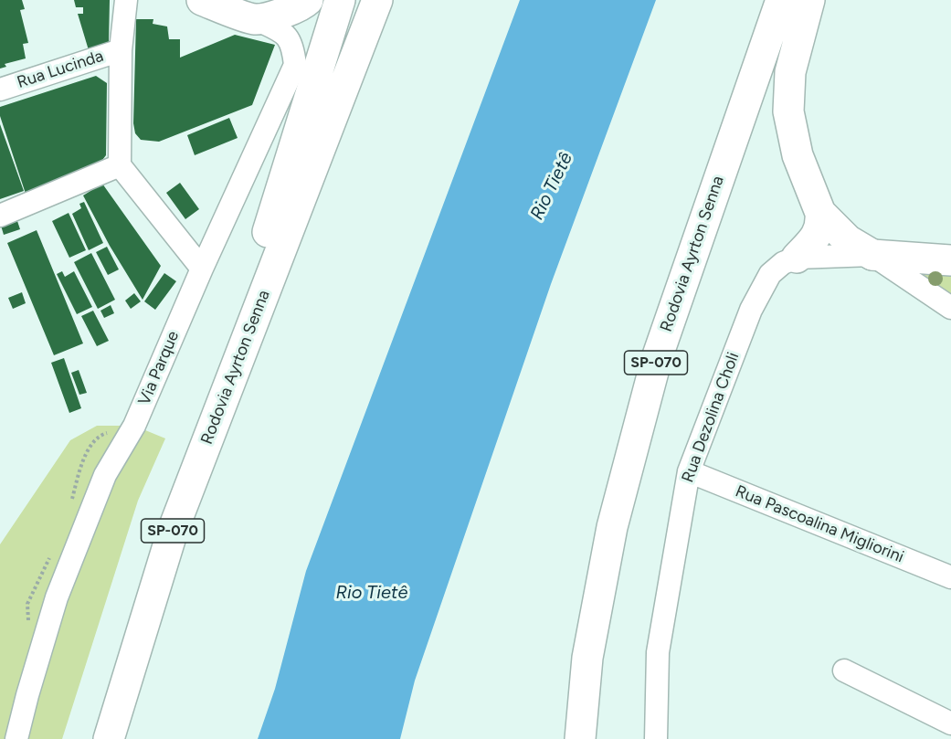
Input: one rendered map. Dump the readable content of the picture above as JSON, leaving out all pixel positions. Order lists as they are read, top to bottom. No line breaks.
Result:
{"streets":{"main road":["Rodovia Ayrton Senna","SP-070"],"street":["Rua Lucinda","Via Parque","Rua Dezolina Choli","Rua Pascoalina Migliorini"]},"crossings":[["Rua Dezolina Choli","Rua Pascoalina Migliorini"]],"water":["Rio Tietê"]}
